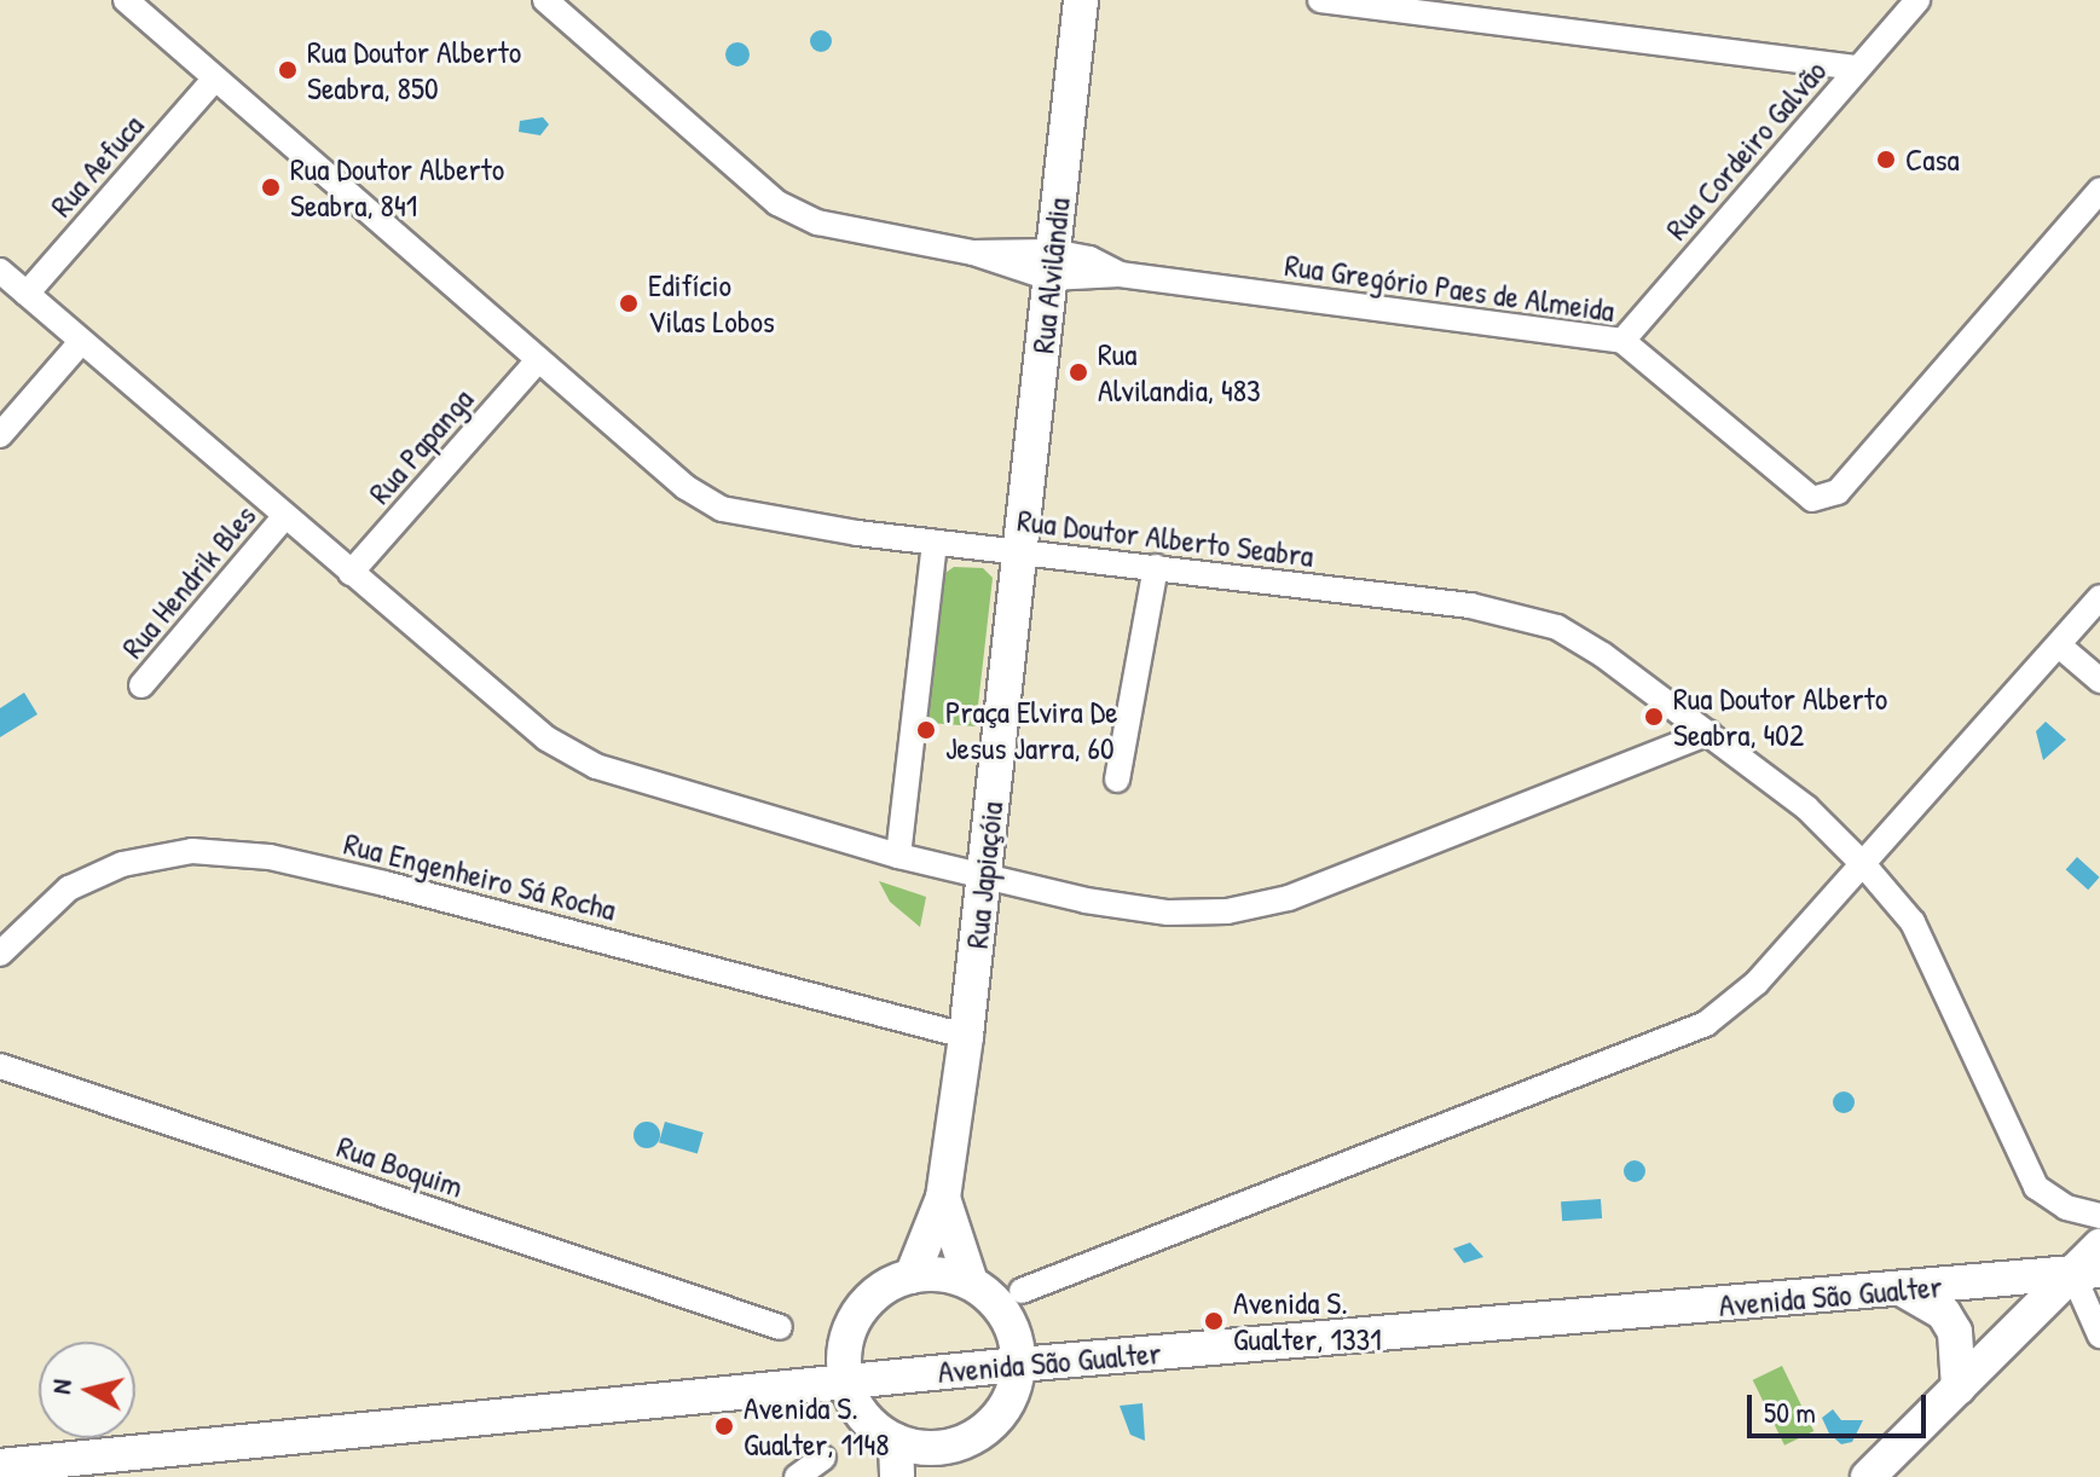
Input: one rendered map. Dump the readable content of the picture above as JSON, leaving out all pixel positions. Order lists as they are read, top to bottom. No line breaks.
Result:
{"streets":{"street":["Rua Cordeiro Galvão","Rua Aefuca","Rua Alvilândia","Rua Gregório Paes de Almeida","Rua Papanga","Rua Doutor Alberto Seabra","Rua Hendrik Bles","Rua Japiaçóia","Rua Engenheiro Sá Rocha","Rua Boquim","Avenida São Gualter"]},"crossings":[["Rua Cordeiro Galvão","Rua Gregório Paes de Almeida"],["Rua Aefuca","Rua Doutor Alberto Seabra"],["Rua Alvilândia","Rua Gregório Paes de Almeida"],["Rua Alvilândia","Rua Doutor Alberto Seabra"],["Rua Alvilândia","Rua Japiaçóia"],["Rua Papanga","Rua Doutor Alberto Seabra"],["Rua Doutor Alberto Seabra","Rua Japiaçóia"],["Rua Japiaçóia","Rua Engenheiro Sá Rocha"]],"places":["Rua Doutor Alberto Seabra, 850","Casa","Rua Doutor Alberto Seabra, 841","Edifício Vilas Lobos","Rua Alvilandia, 483","Rua Doutor Alberto Seabra, 402","Praça Elvira De Jesus Jarra, 60","Avenida S. Gualter, 1331","Avenida S. Gualter, 1148"],"scale_bar":"50 m","north":"left"}
